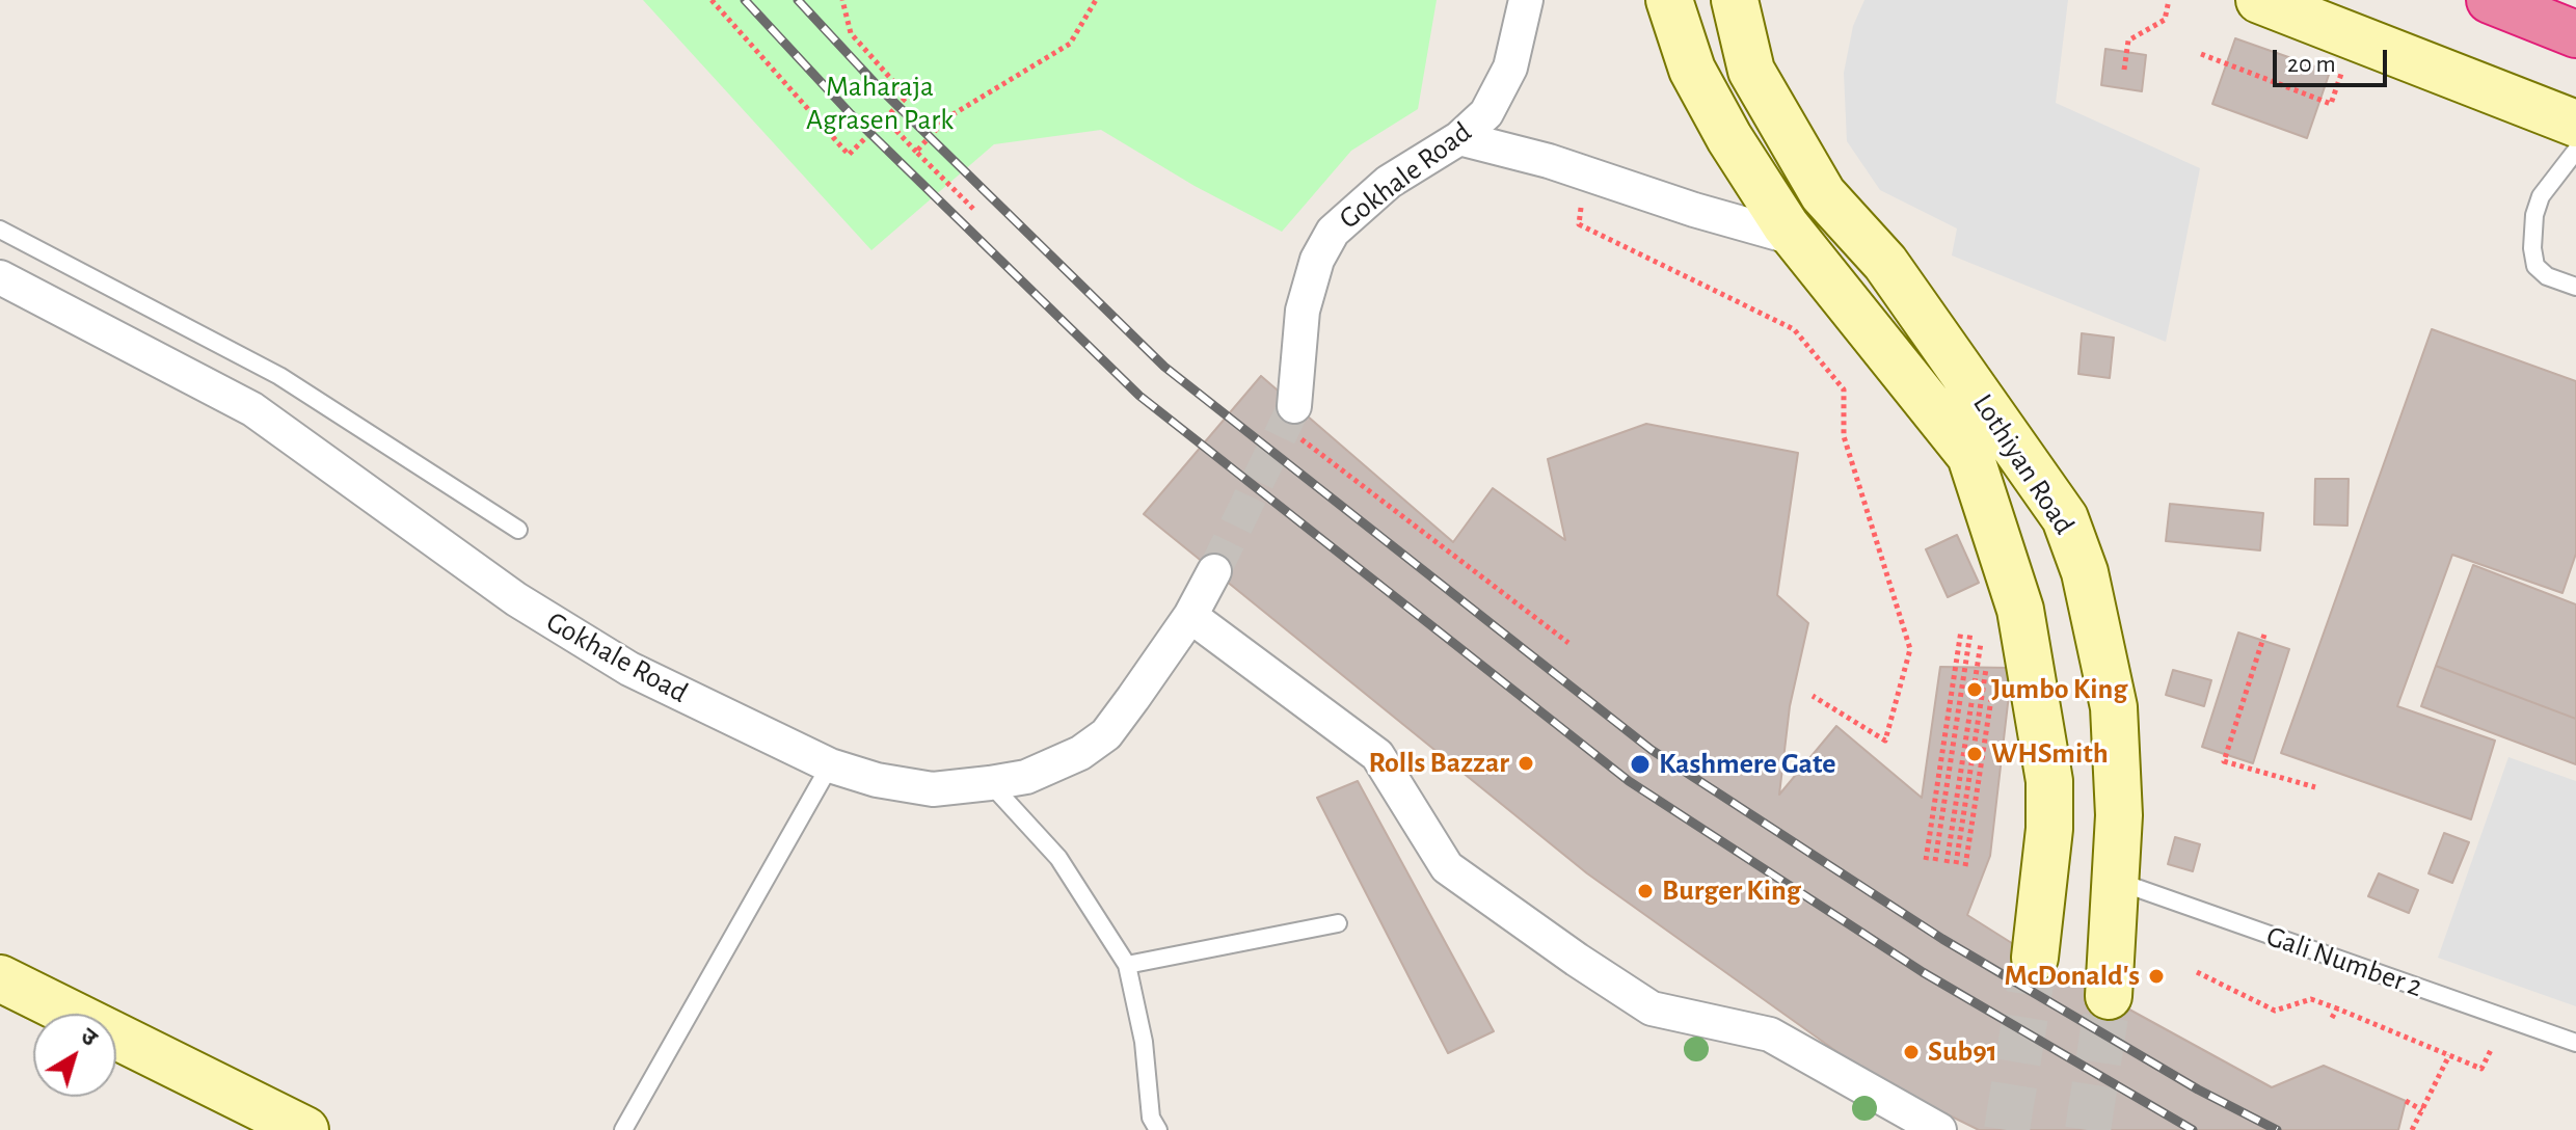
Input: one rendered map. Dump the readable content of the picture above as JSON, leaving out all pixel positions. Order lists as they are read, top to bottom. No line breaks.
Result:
{"streets":{"main road":["Lothiyan Road"],"street":["Gokhale Road"],"lane":["Gali Number 2"]},"crossings":[["Lothiyan Road","Gali Number 2"]],"parks":["Maharaja Agrasen Park"],"places":["Jumbo King","WHSmith","Rolls Bazzar","Kashmere Gate","Burger King","McDonald's","Sub91"],"scale_bar":"20 m","north":"top right"}
